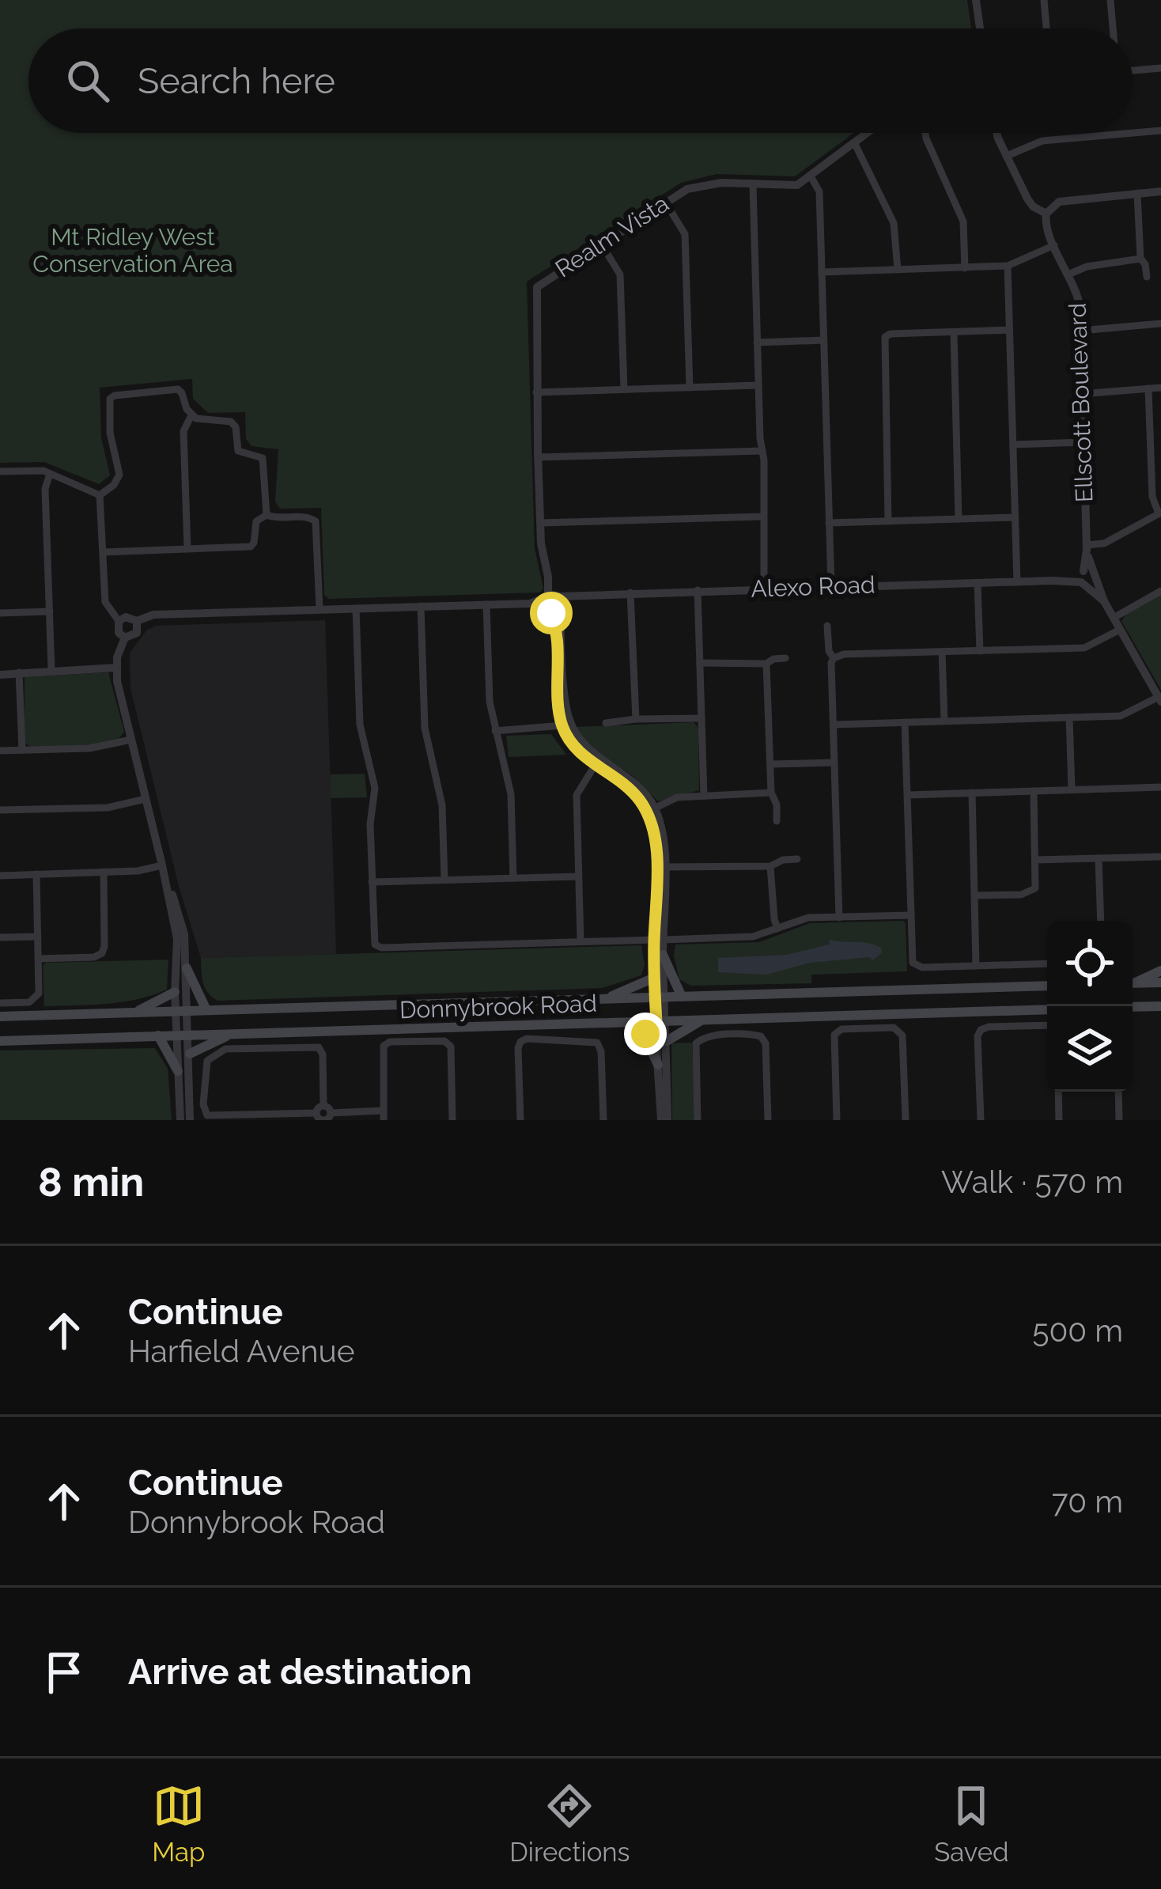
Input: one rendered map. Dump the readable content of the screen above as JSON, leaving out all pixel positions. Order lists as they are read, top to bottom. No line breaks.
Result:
{"streets":{"main road":["Donnybrook Road"],"street":["Realm Vista","Ellscott Boulevard","Alexo Road"]},"crossings":[["Realm Vista","Alexo Road"],["Ellscott Boulevard","Alexo Road"]],"parks":["Mt Ridley West Conservation Area"],"page":{"search":"Search here","heading":["8 min","Walk · 570 m"],"list":[["Continue","Harfield Avenue","500 m"],["Continue","Donnybrook Road","70 m"],"Arrive at destination"],"nav":["Map","Directions","Saved"]}}
